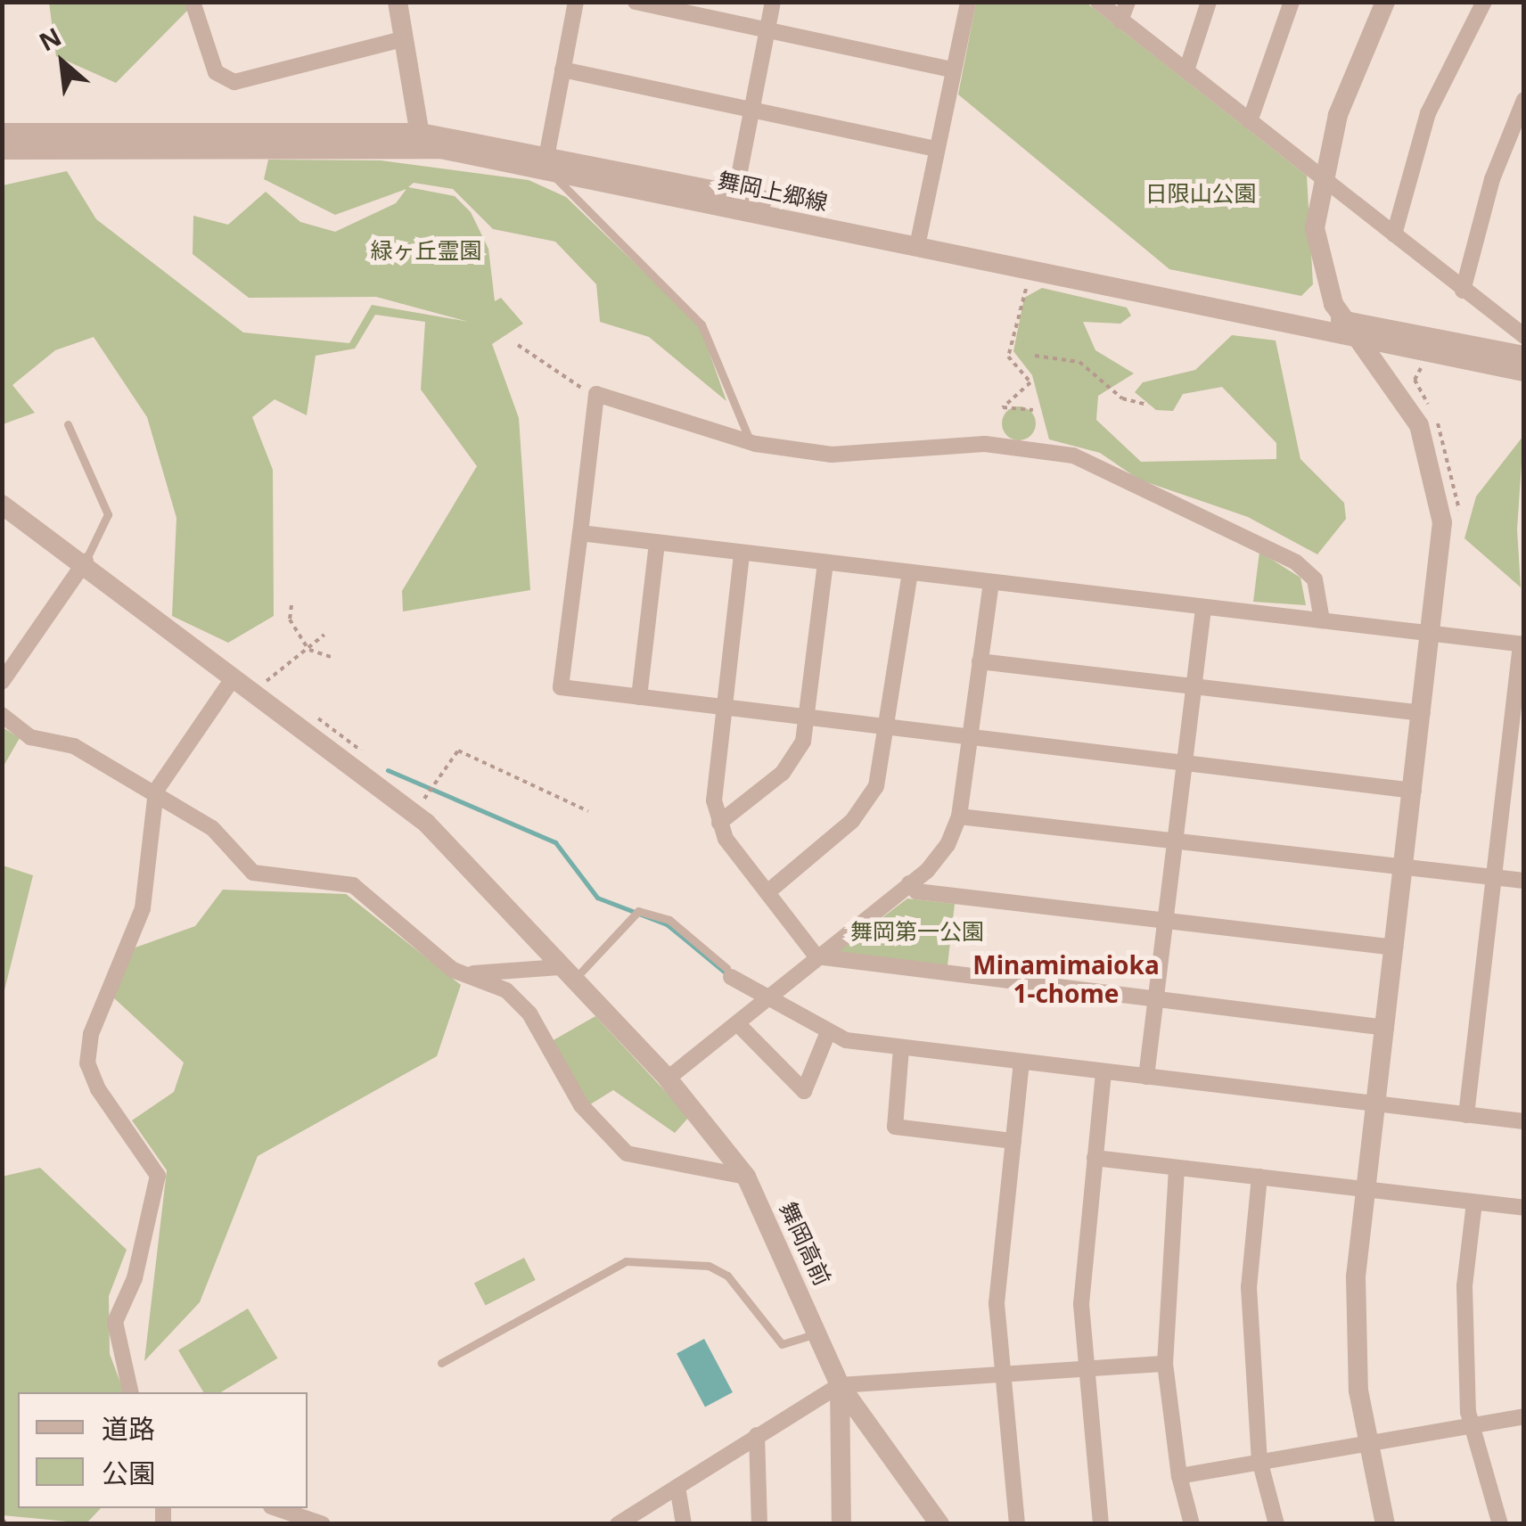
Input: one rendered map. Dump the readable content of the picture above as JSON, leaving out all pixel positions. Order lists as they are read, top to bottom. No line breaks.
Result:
{"streets":{"street":["舞岡上郷線","舞岡高前"]},"districts":["Minamimaioka 1-chome"],"parks":["日限山公園","緑ヶ丘霊園","舞岡第一公園"],"legend":["道路","公園"],"north":"top left"}
